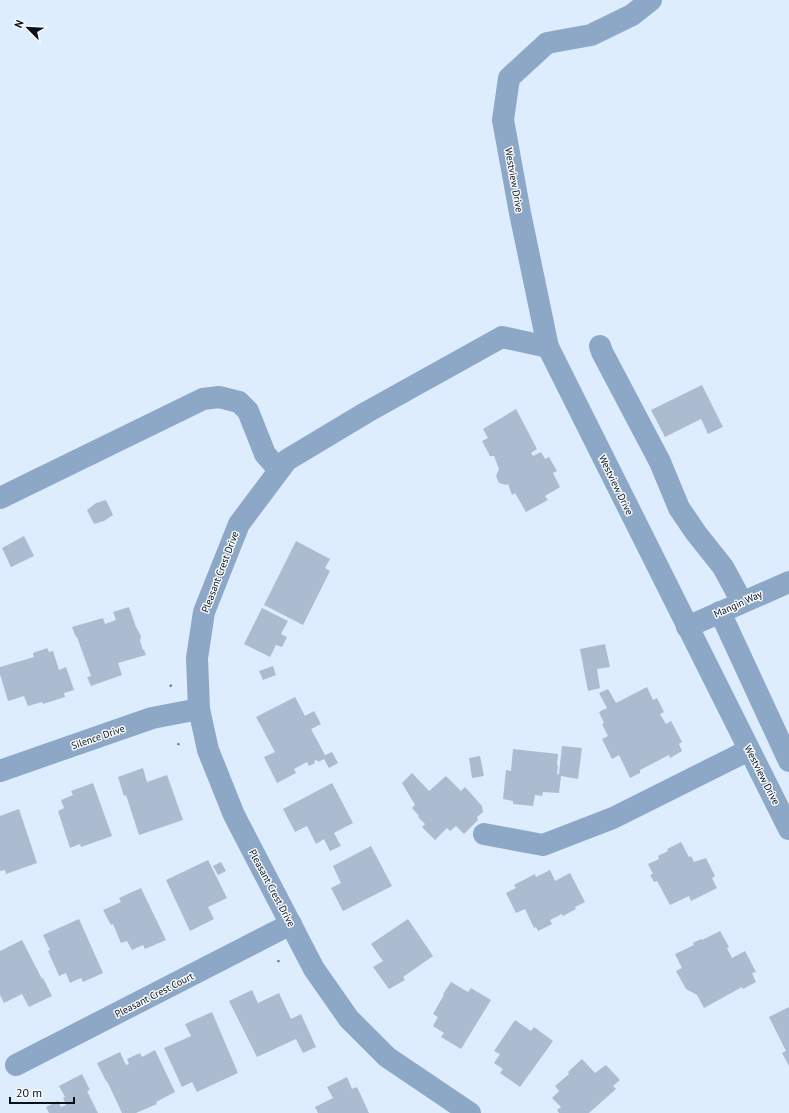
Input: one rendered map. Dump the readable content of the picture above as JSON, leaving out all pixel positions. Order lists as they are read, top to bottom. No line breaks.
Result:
{"streets":{"street":["Westview Drive","Pleasant Crest Drive","Mangin Way","Silence Drive","Pleasant Crest Court"]},"crossings":[["Westview Drive","Pleasant Crest Drive"],["Westview Drive","Mangin Way"],["Pleasant Crest Drive","Silence Drive"],["Pleasant Crest Drive","Pleasant Crest Court"]],"scale_bar":"20 m","north":"top left"}
